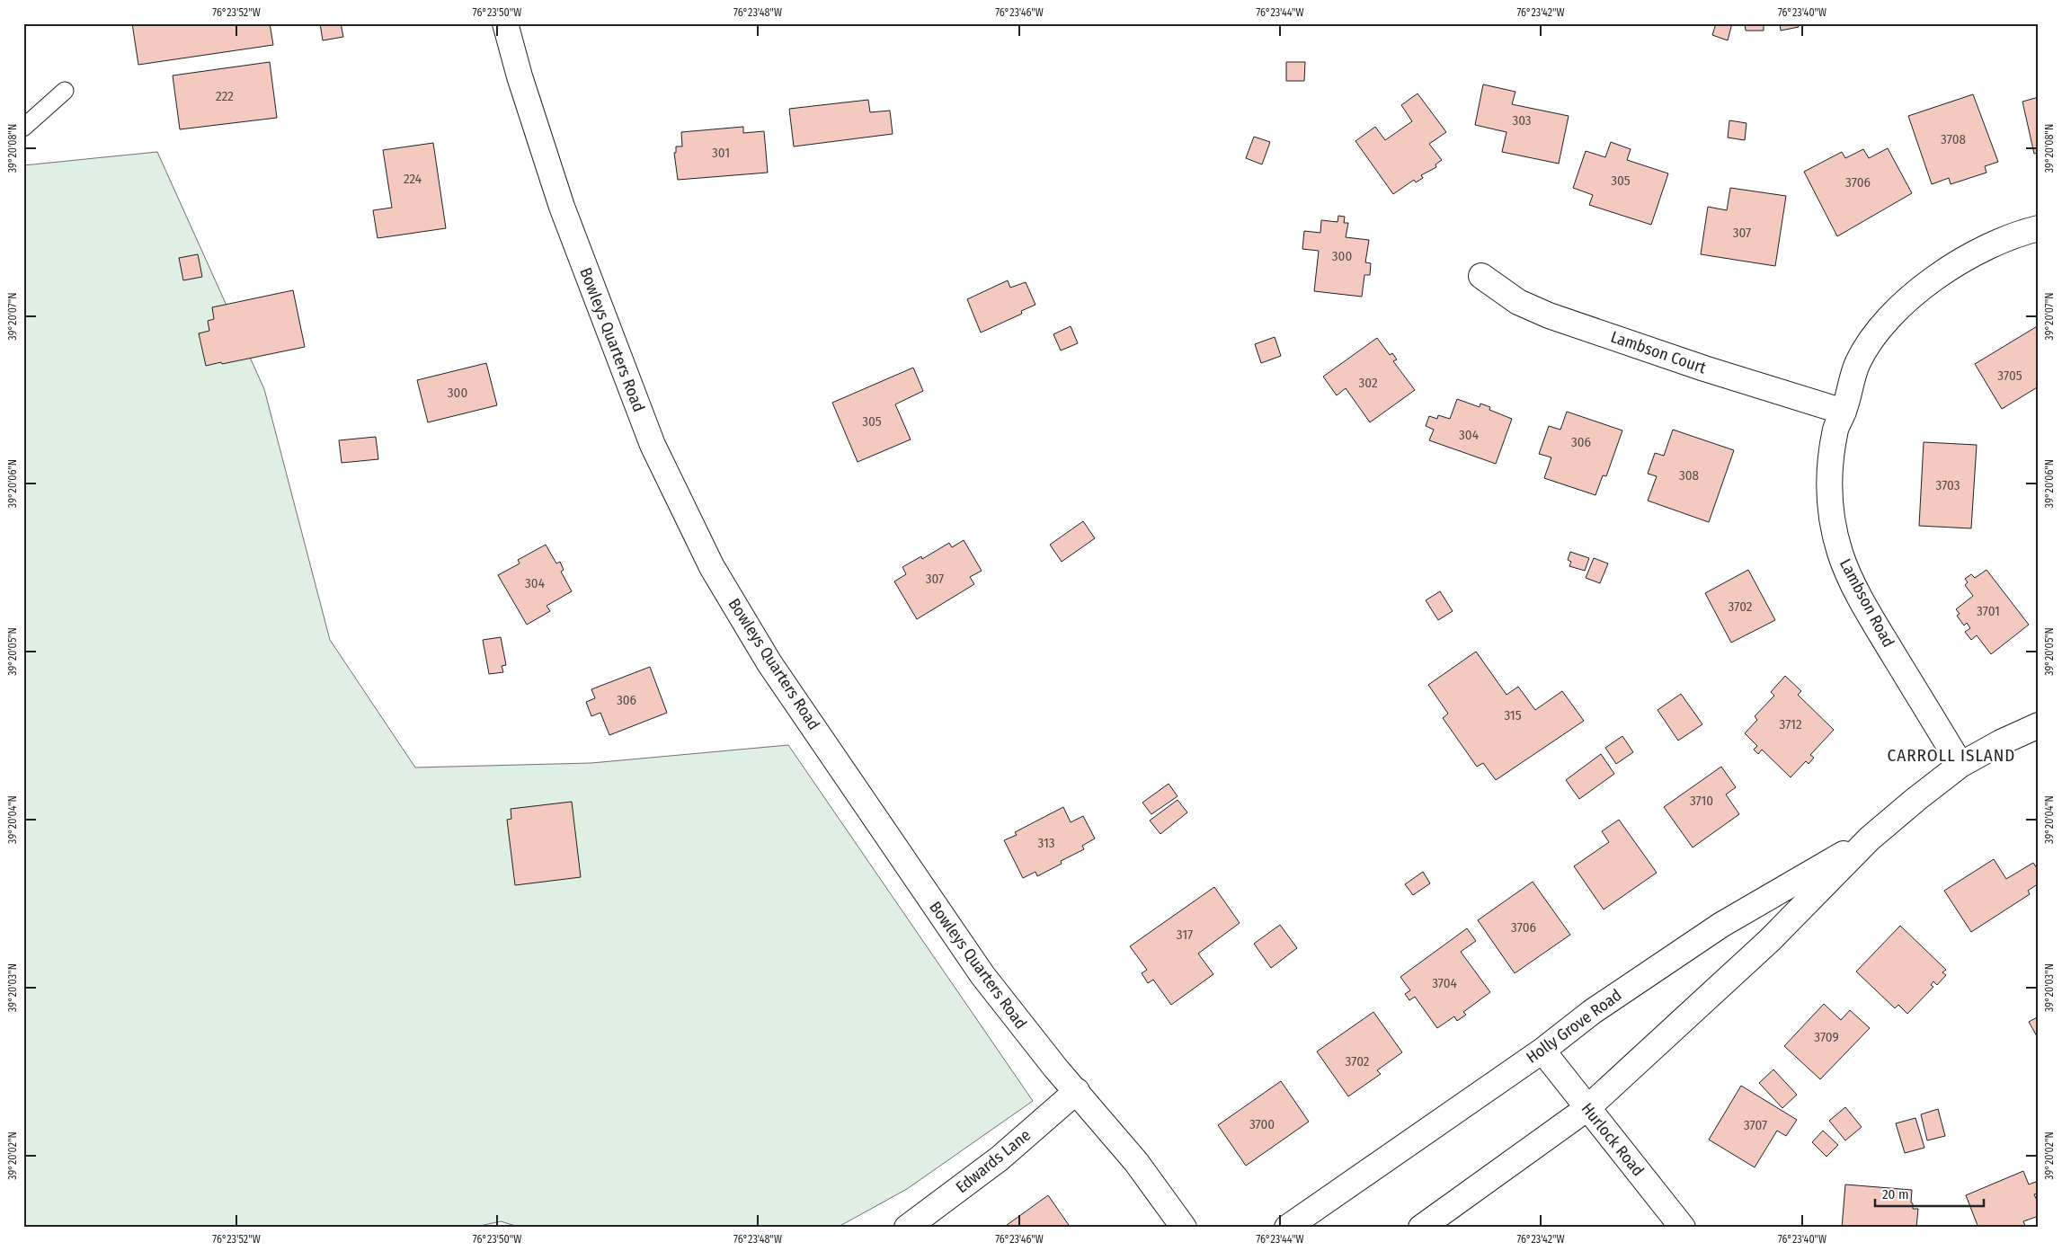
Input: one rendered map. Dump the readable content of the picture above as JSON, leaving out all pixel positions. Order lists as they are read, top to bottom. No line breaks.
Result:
{"streets":{"street":["Bowleys Quarters Road","Lambson Court","Lambson Road","Holly Grove Road","Hurlock Road","Edwards Lane"]},"crossings":[["Bowleys Quarters Road","Edwards Lane"],["Lambson Court","Lambson Road"],["Lambson Road","Holly Grove Road"],["Holly Grove Road","Hurlock Road"]],"districts":["CARROLL ISLAND"],"house_numbers":["222","303","3708","301","224","305","3706","307","300","3705","302","300","305","304","306","308","3703","307","304","3702","3701","306","315","3712","3710","313","3706","317","3704","3709","3702","3700","3707"],"scale_bar":"20 m","coordinates":["76°23'52\"W","76°23'50\"W","76°23'48\"W","76°23'46\"W","76°23'44\"W","76°23'42\"W","76°23'40\"W","39°20'08\"N","39°20'07\"N","39°20'06\"N","39°20'05\"N","39°20'04\"N","39°20'03\"N","39°20'02\"N"]}
